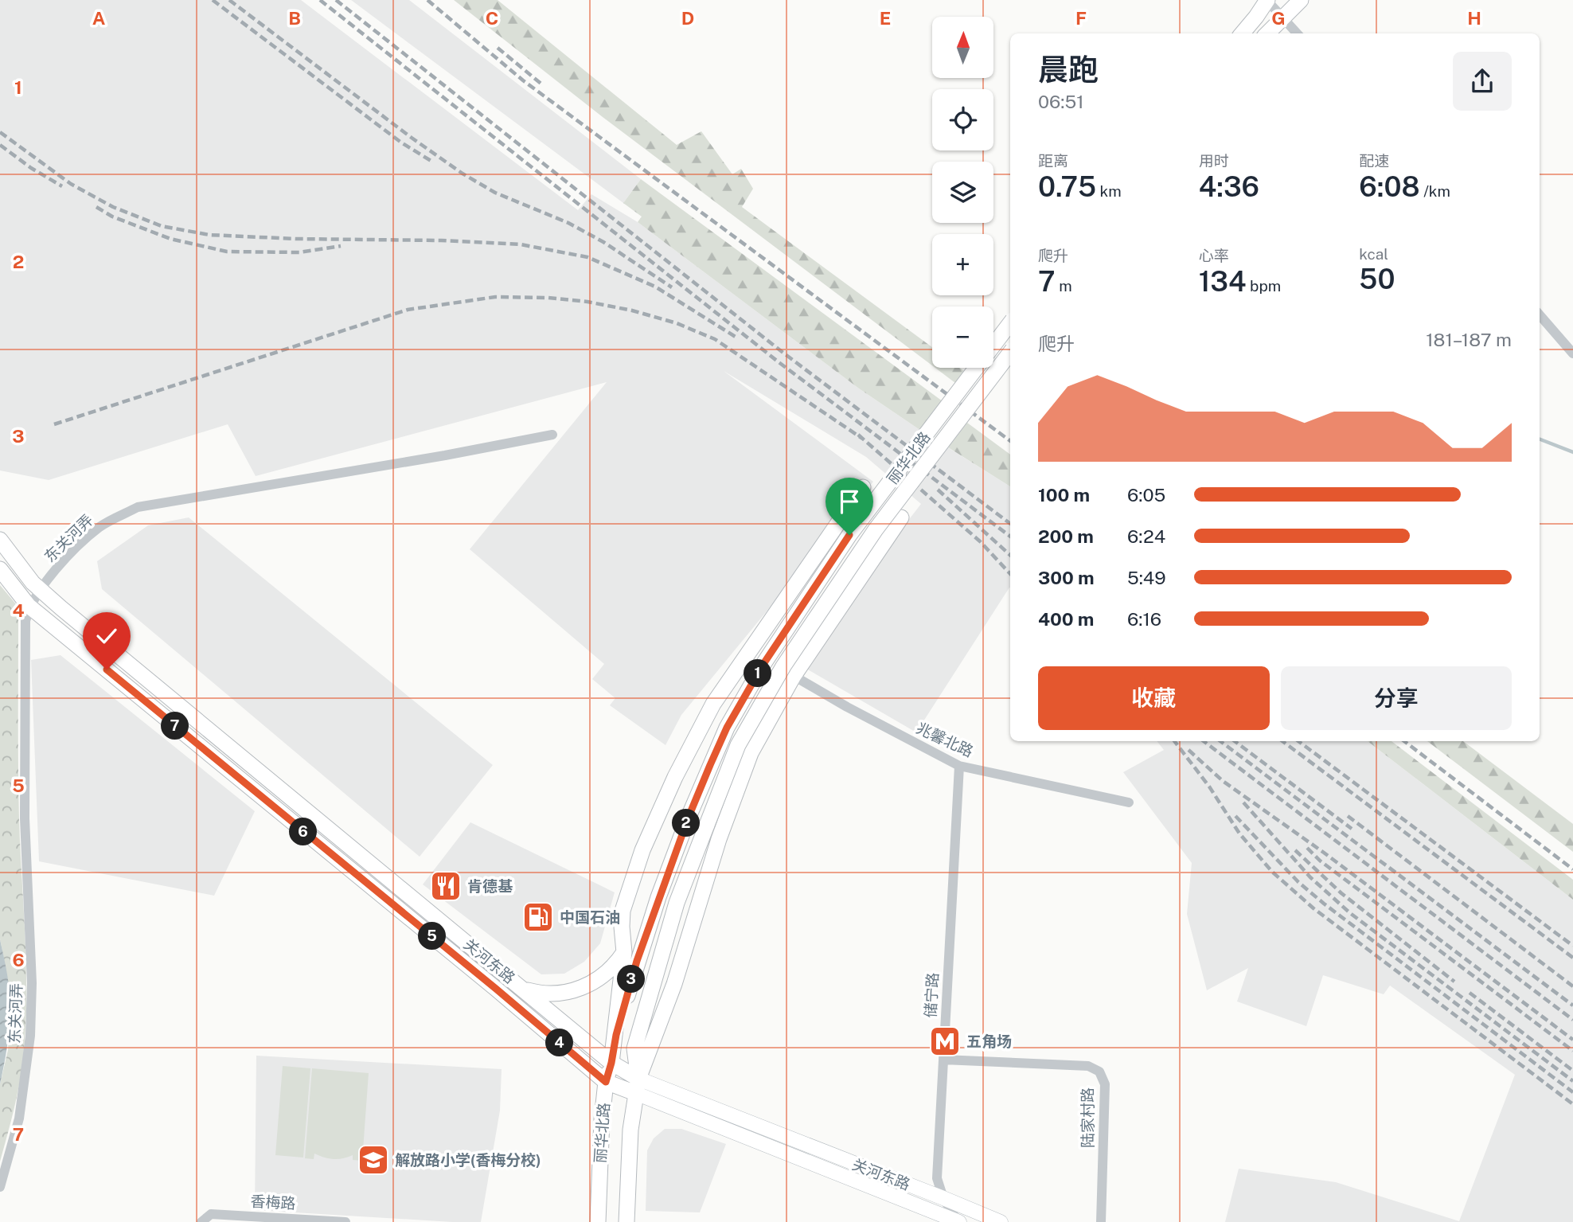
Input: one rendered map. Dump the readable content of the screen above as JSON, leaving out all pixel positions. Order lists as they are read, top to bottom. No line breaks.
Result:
{"streets":{"main road":["丽华北路","关河东路"],"street":["东关河弄","兆馨北路","储宁路","陆家村路","香梅路"]},"crossings":[["丽华北路","关河东路"],["东关河弄","关河东路"],["兆馨北路","储宁路"],["关河东路","储宁路"],["储宁路","陆家村路"]],"places":{"restaurant":["肯德基"],"fuel station":["中国石油"],"metro station":["五角场"],"school or university":["解放路小学(香梅分校)"]},"north":"top","page":{"map_buttons":["+","−"],"heading":["晨跑","06:51"],"stats":[["距离","0.75 km"],["用时","4:36"],["配速","6:08 /km"],["爬升","7 m"],["心率","134 bpm"],["kcal","50"]],"chart":["爬升","181–187 m"],"list":[{"name":"100 m","note":"6:05"},{"name":"200 m","note":"6:24"},{"name":"300 m","note":"5:49"},{"name":"400 m","note":"6:16"}],"buttons":["收藏","分享"],"pins":["1","7","2","6","5","3","4"]},"grid":{"columns":["A","B","C","D","E","F","G","H"],"rows":["1","2","3","4","5","6","7"]}}
